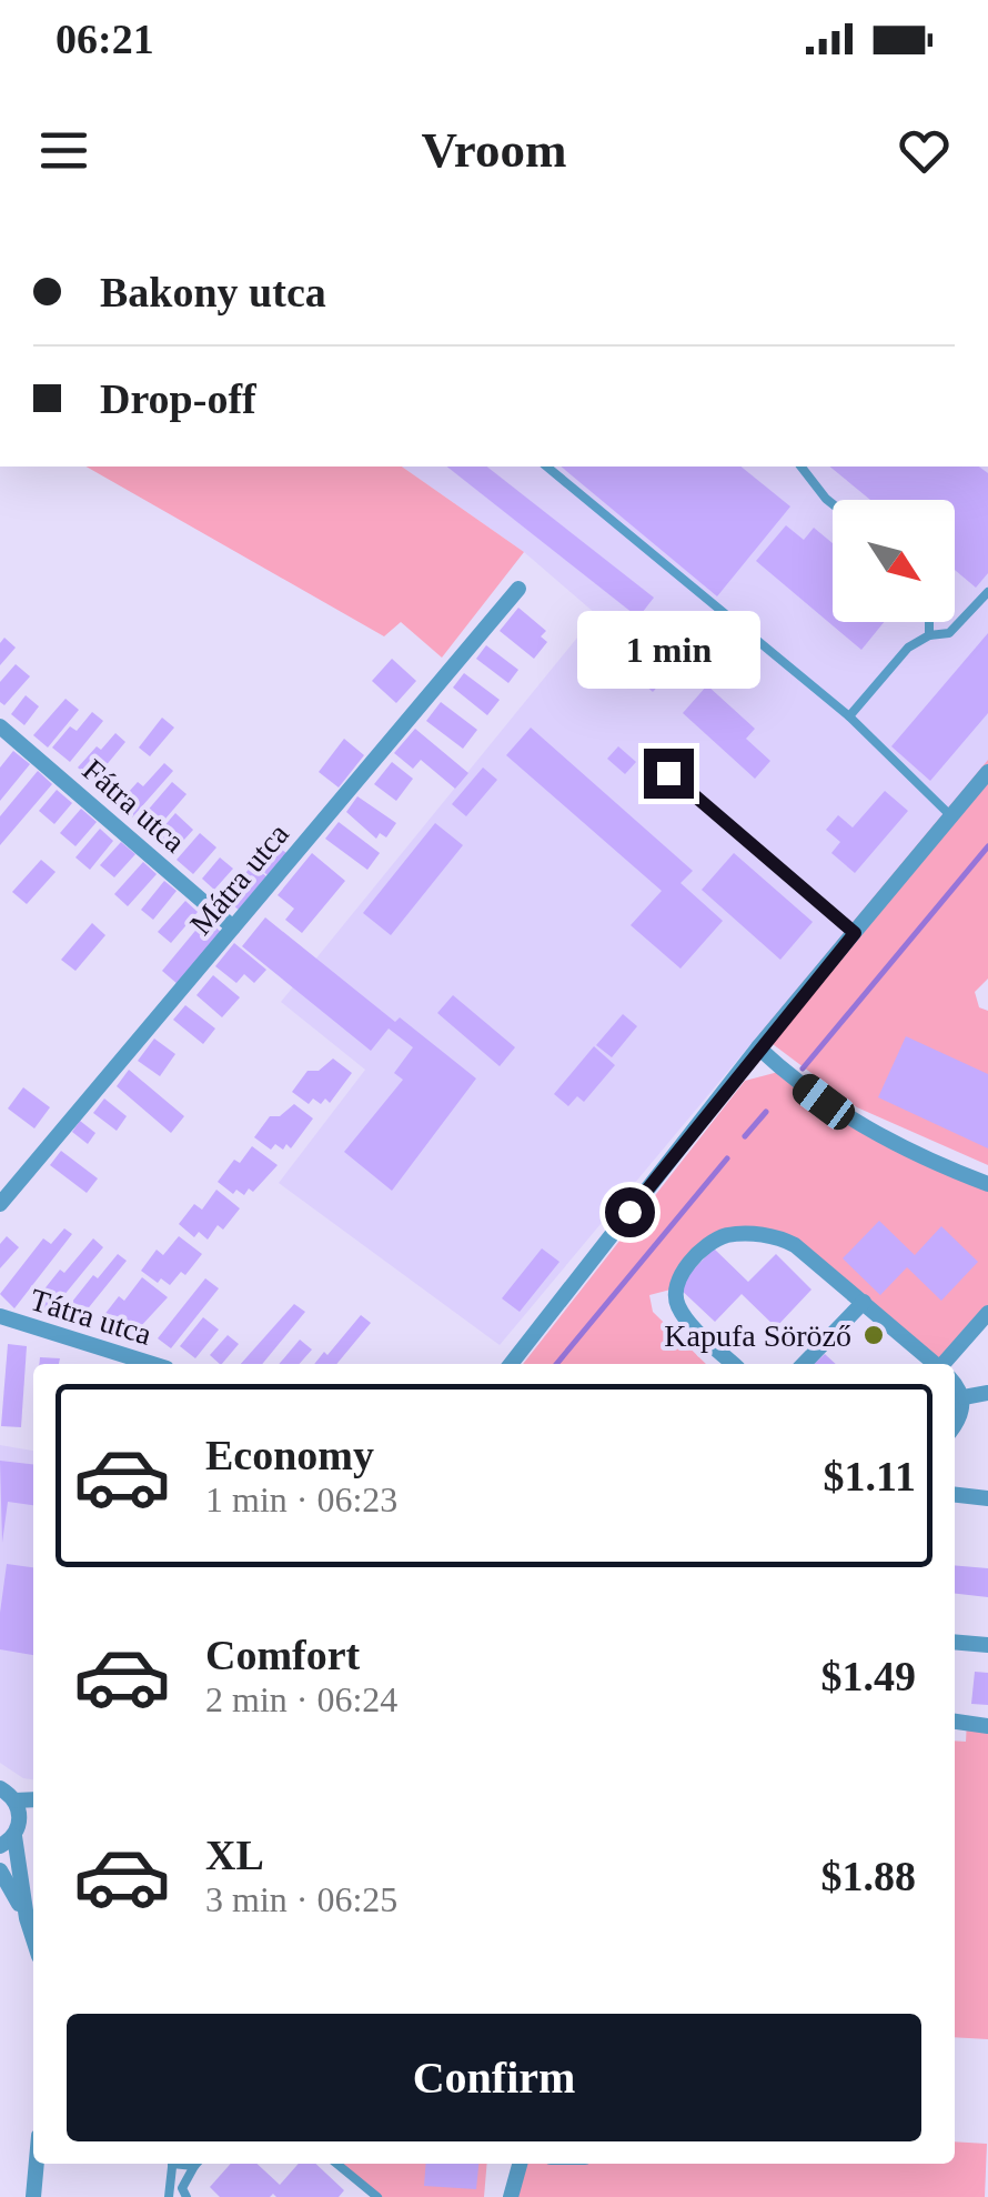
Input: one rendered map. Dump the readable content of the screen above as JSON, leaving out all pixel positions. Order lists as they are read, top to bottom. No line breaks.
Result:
{"streets":{"street":["Fátra utca","Mátra utca","Tátra utca"]},"crossings":[["Fátra utca","Mátra utca"]],"places":["Kapufa Söröző"],"north":"bottom right","page":{"status":"06:21","header":"Vroom","banner":["Bakony utca","Drop-off"],"bubble":"1 min","list":[{"name":"Economy","note":"1 min · 06:23","value":"$1.11"},{"name":"Comfort","note":"2 min · 06:24","value":"$1.49"},{"name":"XL","note":"3 min · 06:25","value":"$1.88"}],"buttons":"Confirm"}}
